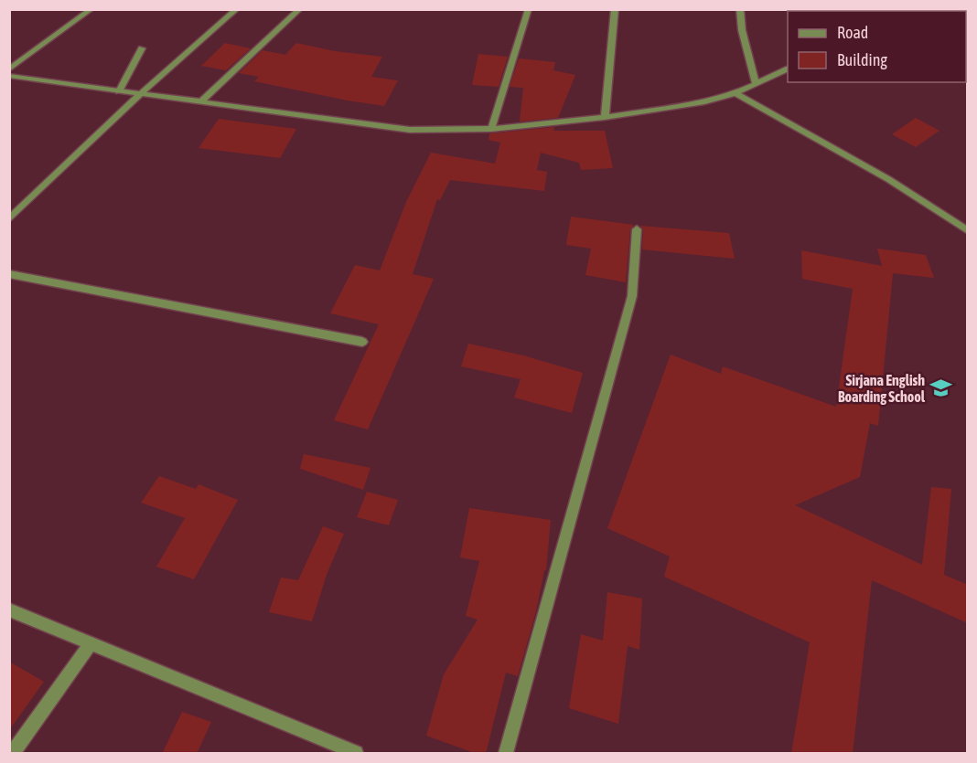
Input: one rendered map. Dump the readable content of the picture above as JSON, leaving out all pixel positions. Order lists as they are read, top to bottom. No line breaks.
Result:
{"places":{"school or university":["Sirjana English Boarding School"]},"legend":["Road","Building"]}
